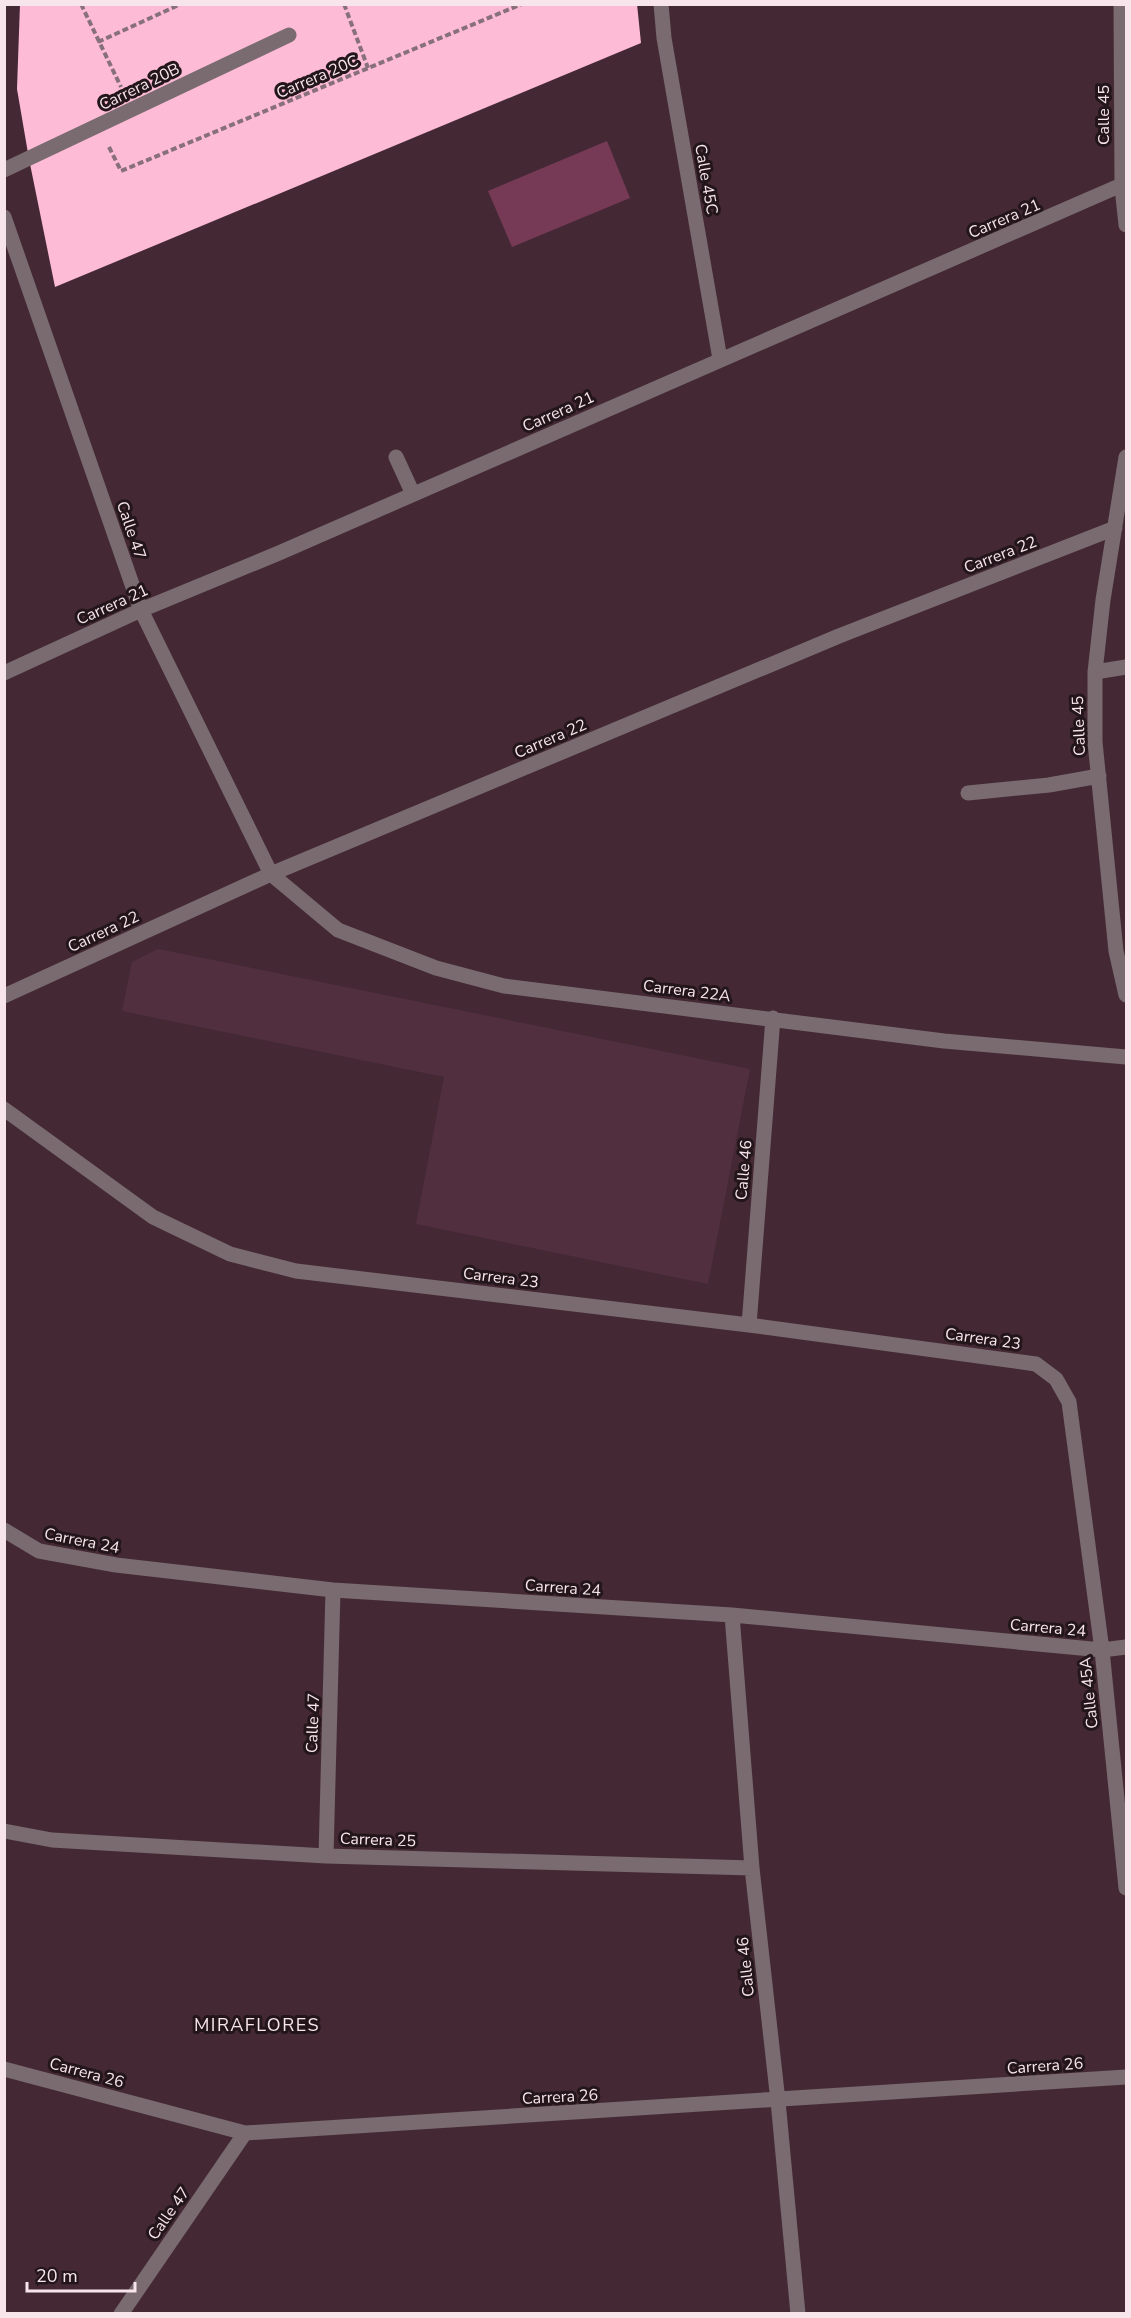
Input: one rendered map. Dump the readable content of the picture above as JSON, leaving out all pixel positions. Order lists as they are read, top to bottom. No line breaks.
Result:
{"streets":{"street":["Carrera 20B","Calle 45","Calle 45C","Carrera 21","Calle 47","Carrera 22","Carrera 22A","Calle 46","Carrera 23","Carrera 24","Calle 45A","Carrera 25","Carrera 26"],"path":["Carrera 20C"]},"crossings":[["Calle 45","Carrera 21"],["Calle 45","Carrera 22"],["Calle 45C","Carrera 21"],["Carrera 21","Calle 47"],["Calle 47","Carrera 22"],["Calle 47","Carrera 22A"],["Calle 47","Carrera 24"],["Calle 47","Carrera 25"],["Calle 47","Carrera 26"],["Carrera 22","Carrera 22A"],["Carrera 22A","Calle 46"],["Calle 46","Carrera 23"],["Calle 46","Carrera 24"],["Calle 46","Carrera 25"],["Calle 46","Carrera 26"],["Carrera 23","Calle 45A"],["Carrera 24","Calle 45A"]],"districts":["MIRAFLORES"],"scale_bar":"20 m"}
